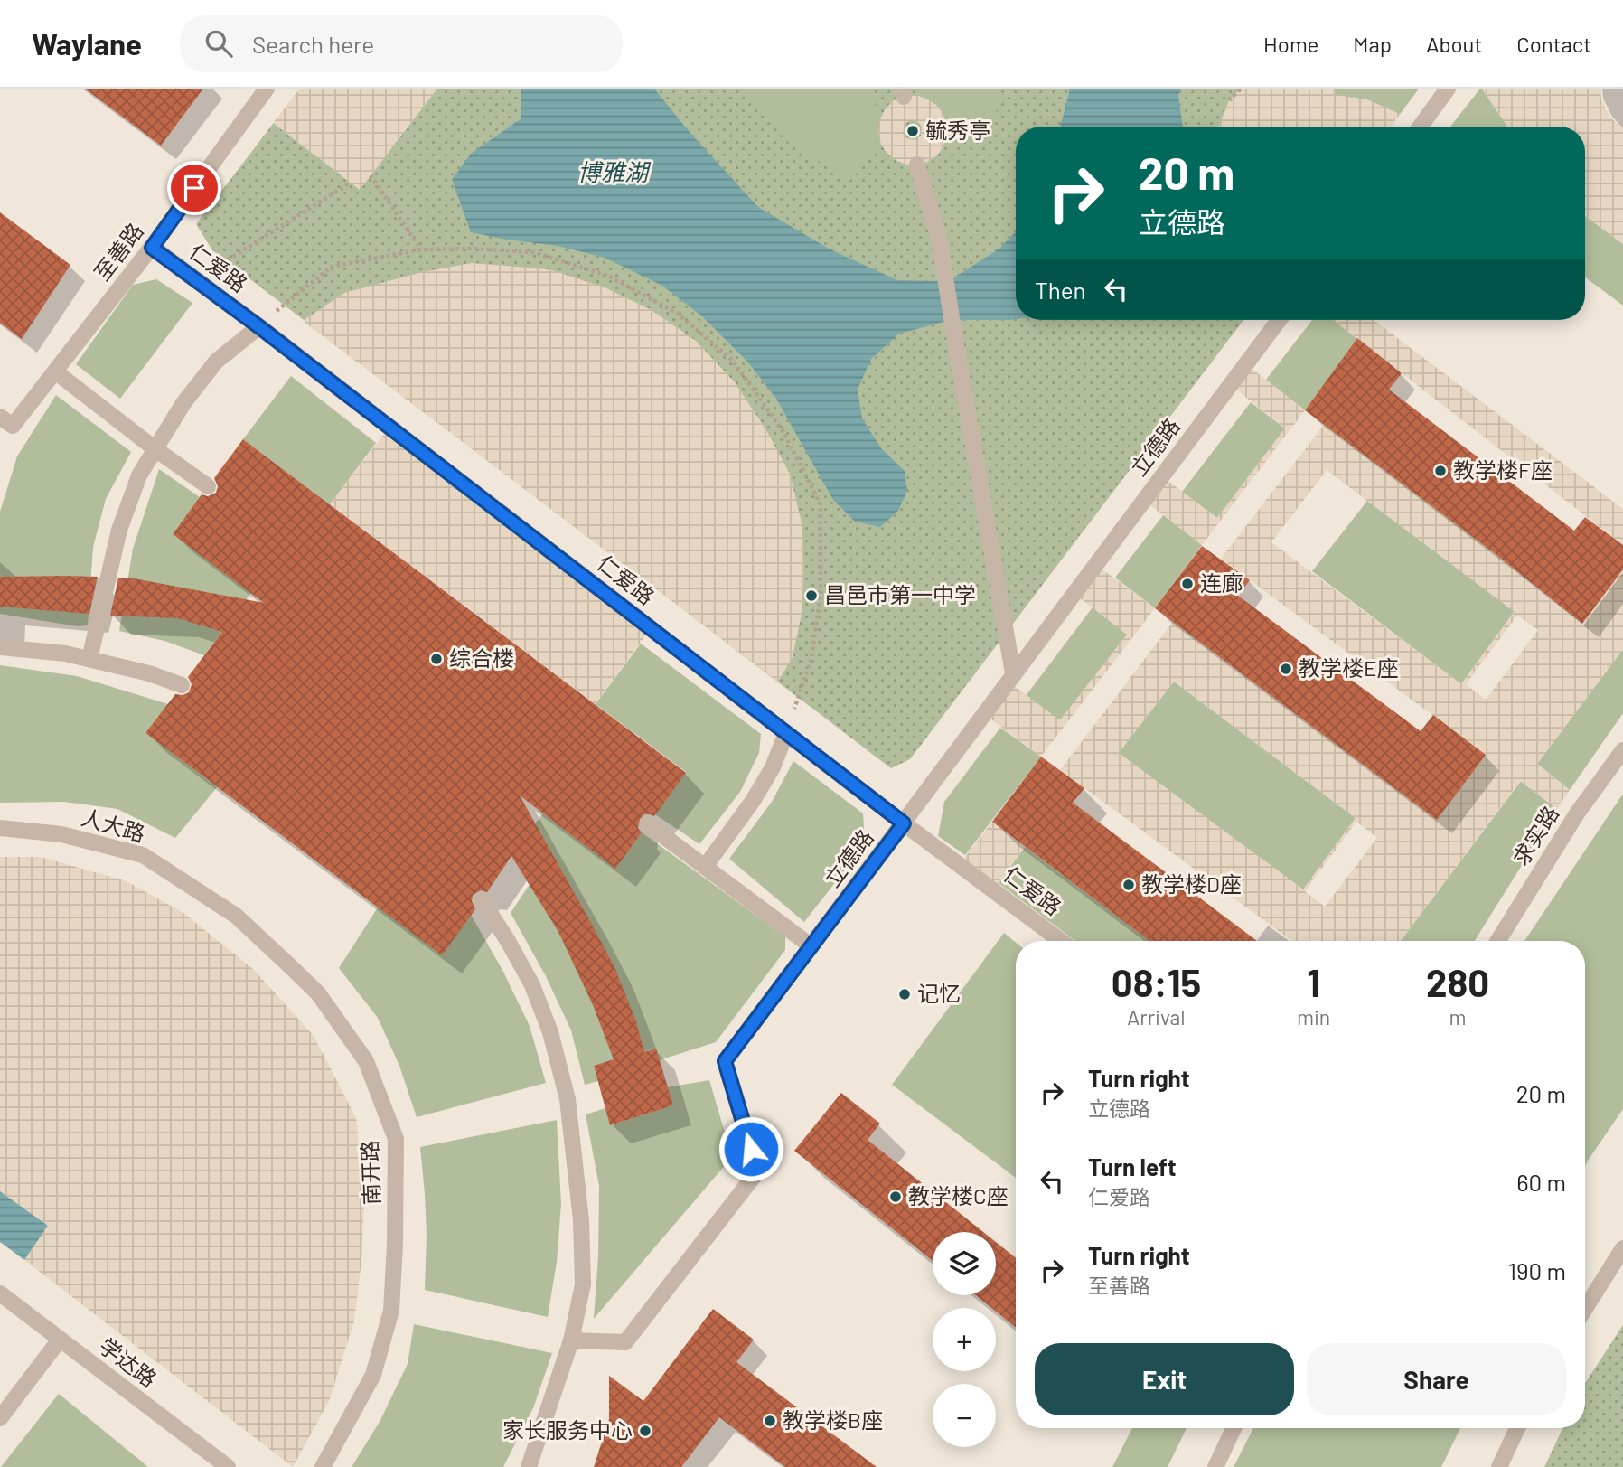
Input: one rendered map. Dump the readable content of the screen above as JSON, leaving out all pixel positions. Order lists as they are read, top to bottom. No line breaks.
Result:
{"streets":{"street":["至善路","仁爱路","立德路","人大路","求实路","南开路","学达路"]},"crossings":[["至善路","仁爱路"],["仁爱路","立德路"],["人大路","南开路"]],"water":["博雅湖"],"places":["毓秀亭","教学楼F座","连廊","昌邑市第一中学","综合楼","教学楼E座","教学楼D座","记忆","教学楼C座","教学楼B座","家长服务中心"],"page":{"header":"Waylane","search":"Search here","nav":["Home","Map","About","Contact"],"turn":["20 m","立德路"],"then":"Then","eta":["08:15","Arrival","1","min","280","m"],"list":[{"name":"Turn right","note":"立德路","value":"20 m"},{"name":"Turn left","note":"仁爱路","value":"60 m"},{"name":"Turn right","note":"至善路","value":"190 m"}],"map_buttons":["+","−"],"buttons":["Exit","Share"]}}
